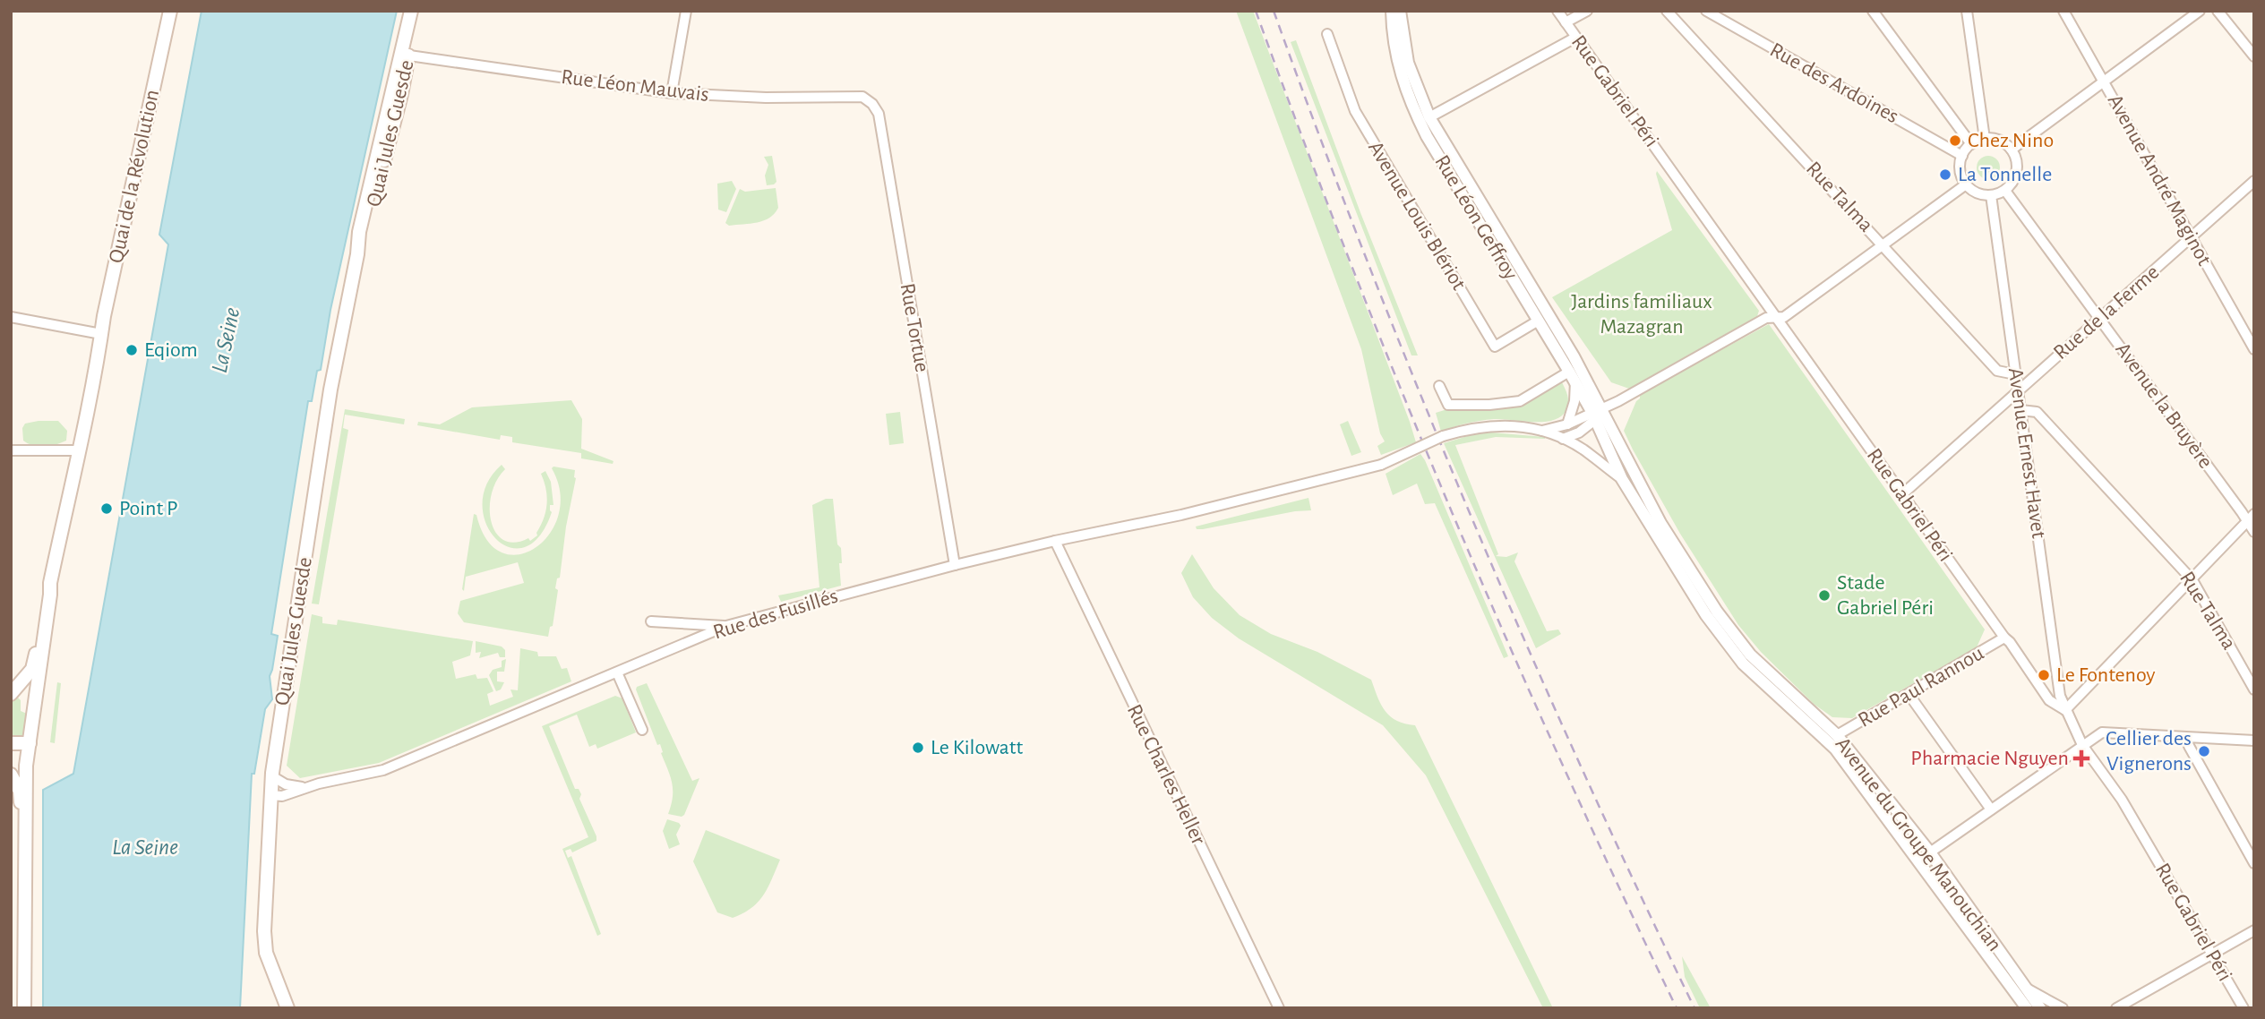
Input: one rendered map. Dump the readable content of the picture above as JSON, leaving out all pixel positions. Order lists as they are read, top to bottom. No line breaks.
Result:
{"streets":{"main road":["Quai Jules Guesde","Quai de la Révolution"],"street":["Rue des Ardoines","Rue Léon Mauvais","Rue Gabriel Péri","Avenue André Maginot","Rue Talma","Avenue Louis Blériot","Rue Léon Geffroy","Rue de la Ferme","Rue Tortue","Avenue la Bruyère","Avenue Ernest Havet","Rue des Fusillés","Rue Paul Rannou","Rue Charles Heller","Avenue du Groupe Manouchian"]},"crossings":[["Rue des Ardoines","Avenue la Bruyère"],["Rue des Ardoines","Avenue Ernest Havet"],["Rue Léon Mauvais","Quai Jules Guesde"],["Rue Léon Mauvais","Rue Tortue"],["Rue Gabriel Péri","Rue de la Ferme"],["Rue Gabriel Péri","Avenue Ernest Havet"],["Rue Gabriel Péri","Rue Paul Rannou"],["Quai Jules Guesde","Rue des Fusillés"],["Avenue André Maginot","Rue de la Ferme"],["Rue Talma","Avenue Ernest Havet"],["Avenue Louis Blériot","Rue Léon Geffroy"],["Rue Léon Geffroy","Avenue du Groupe Manouchian"],["Rue de la Ferme","Avenue la Bruyère"],["Rue de la Ferme","Avenue Ernest Havet"],["Rue Tortue","Rue des Fusillés"],["Avenue la Bruyère","Avenue Ernest Havet"],["Rue des Fusillés","Rue Charles Heller"],["Rue Paul Rannou","Avenue du Groupe Manouchian"]],"water":["La Seine"],"parks":["Jardins familiaux Mazagran"],"places":{"other":["Chez Nino","La Tonnelle","Eqiom","Point P","Stade Gabriel Péri","Le Fontenoy","Le Kilowatt","Cellier des Vignerons"],"health":["Pharmacie Nguyen"]}}
